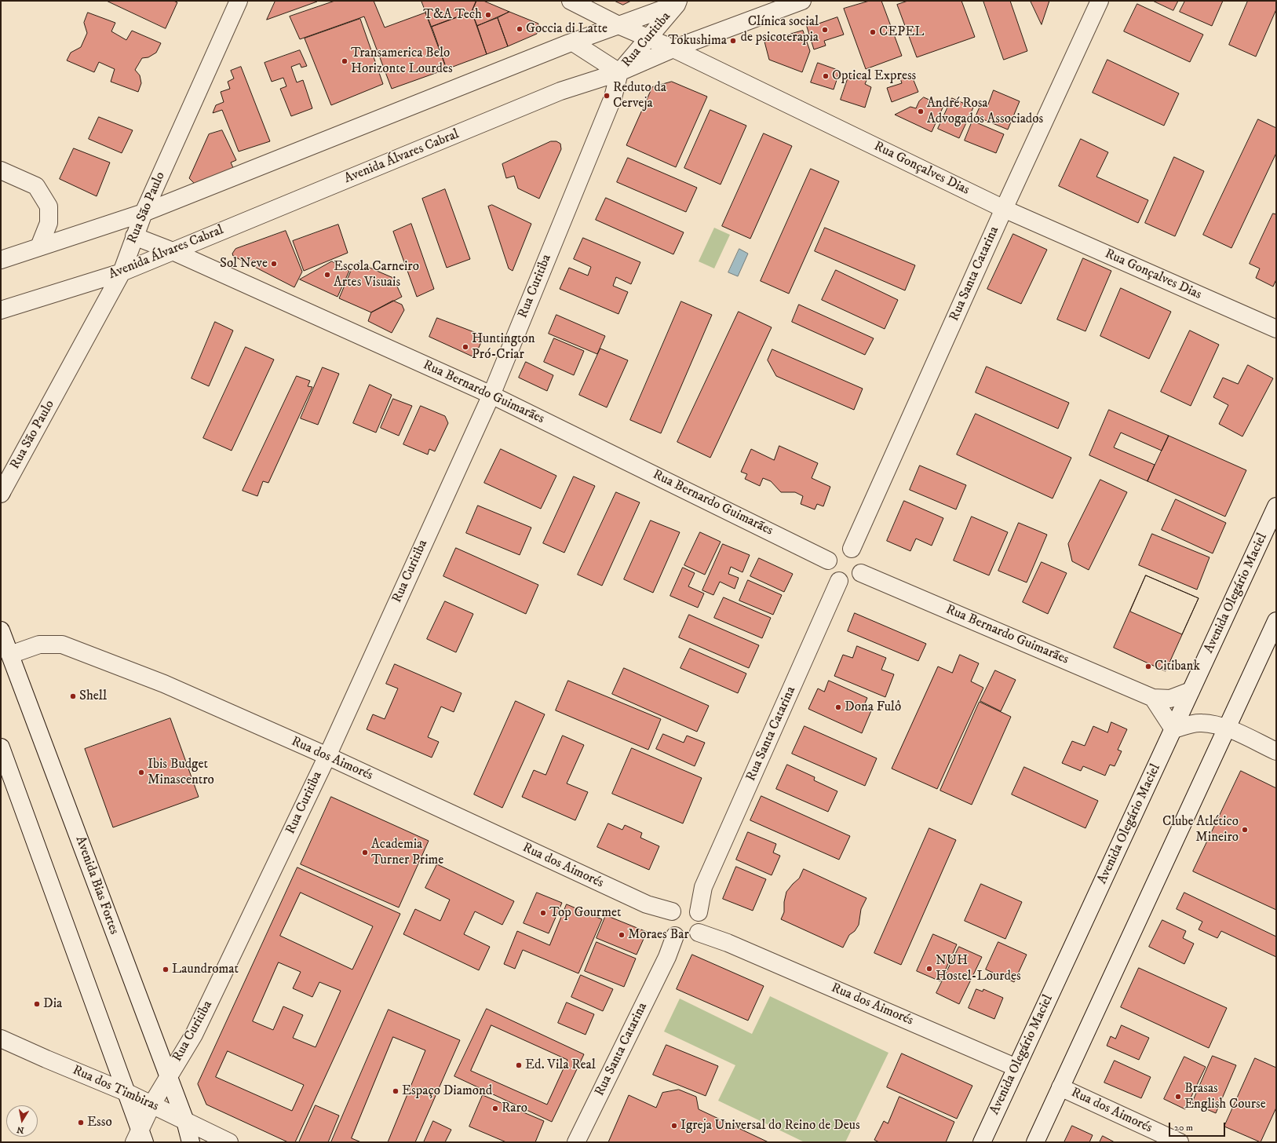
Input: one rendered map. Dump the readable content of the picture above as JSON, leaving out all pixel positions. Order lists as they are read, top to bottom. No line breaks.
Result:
{"streets":{"street":["Rua Curitiba","Avenida Álvares Cabral","Rua Gonçalves Dias","Rua São Paulo","Rua Santa Catarina","Rua Bernardo Guimarães","Avenida Olegário Maciel","Rua dos Aimorés","Avenida Bias Fortes","Rua dos Timbiras"]},"crossings":[["Rua Curitiba","Avenida Álvares Cabral"],["Rua Curitiba","Rua Gonçalves Dias"],["Rua Curitiba","Rua Bernardo Guimarães"],["Rua Curitiba","Rua dos Aimorés"],["Rua Curitiba","Avenida Bias Fortes"],["Rua Curitiba","Rua dos Timbiras"],["Avenida Álvares Cabral","Rua Gonçalves Dias"],["Avenida Álvares Cabral","Rua São Paulo"],["Avenida Álvares Cabral","Rua Bernardo Guimarães"],["Rua Gonçalves Dias","Rua Santa Catarina"],["Rua São Paulo","Rua Bernardo Guimarães"],["Rua Santa Catarina","Rua Bernardo Guimarães"],["Rua Santa Catarina","Rua dos Aimorés"],["Rua Bernardo Guimarães","Avenida Olegário Maciel"],["Avenida Olegário Maciel","Rua dos Aimorés"],["Rua dos Aimorés","Avenida Bias Fortes"],["Avenida Bias Fortes","Rua dos Timbiras"]],"places":["T&A Tech","Goccia di Latte","Clínica social de psicoterapia","CEPEL","Tokushima","Transamerica Belo Horizonte Lourdes","Optical Express","Reduto da Cerveja","André Rosa Advogados Associados","Sol Neve","Escola Carneiro Artes Visuais","Huntington Pró-Criar","Citibank","Shell","Dona Fulô","Ibis Budget Minascentro","Clube Atlético Mineiro","Academia Turner Prime","Top Gourmet","Moraes Bar","NUH Hostel-Lourdes","Laundromat","Dia","Ed. Vila Real","Espaço Diamond","Brasas English Course","Raro","Esso","Igreja Universal do Reino de Deus"],"scale_bar":"20 m","north":"bottom"}
